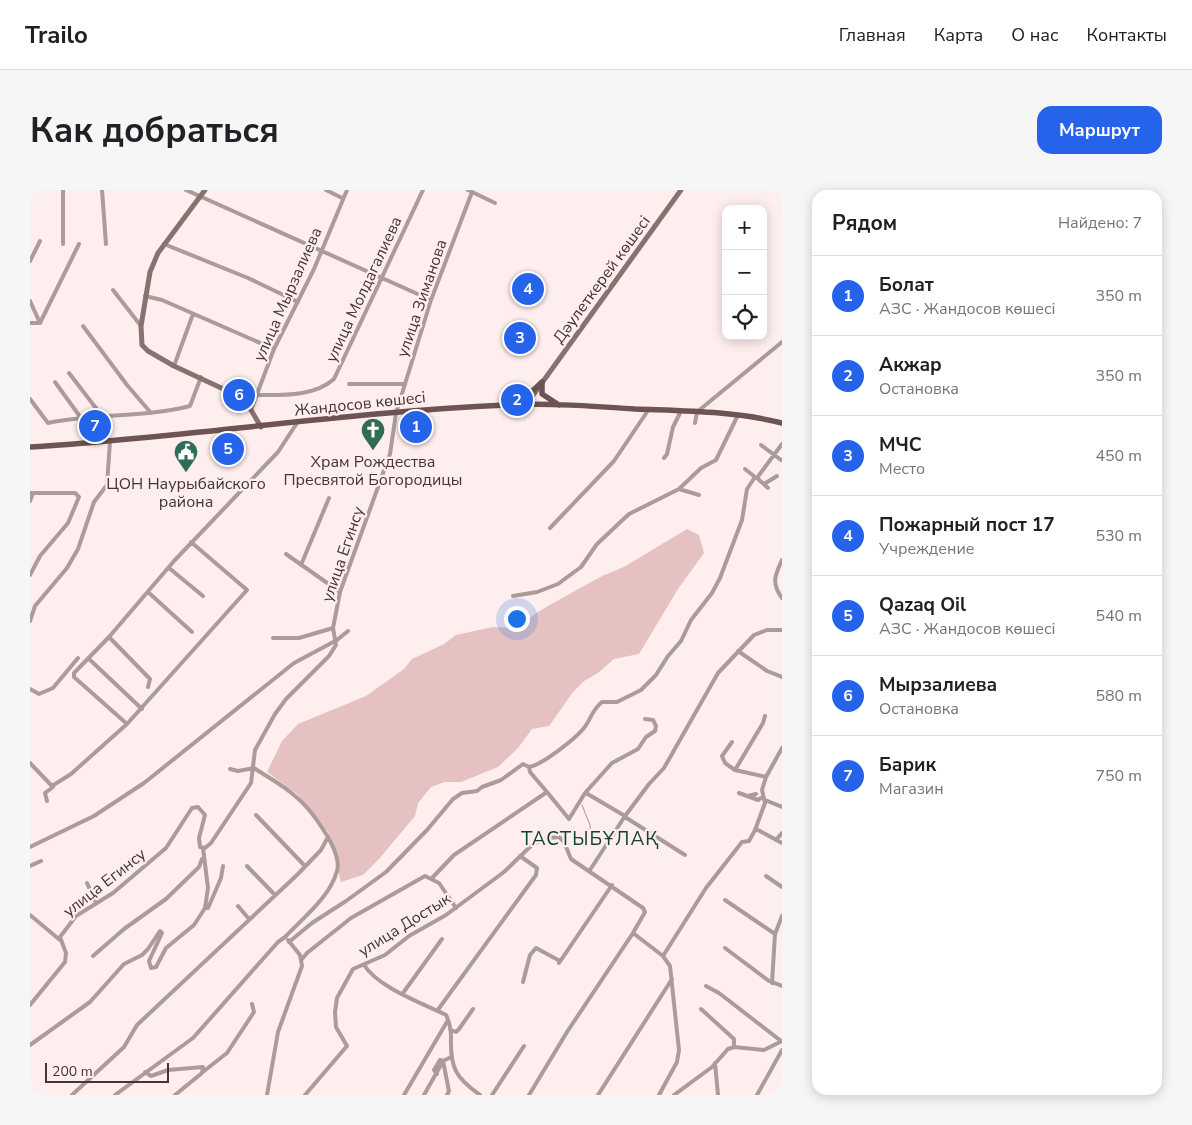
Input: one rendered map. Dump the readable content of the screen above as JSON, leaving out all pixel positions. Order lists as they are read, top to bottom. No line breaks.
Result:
{"streets":{"main road":["Дәулеткерей көшесі","Жандосов көшесі"],"street":["улица Молдагалиева","улица Мырзалиева","улица Зиманова","улица Егинсу","улица Достык"]},"crossings":[["Дәулеткерей көшесі","Жандосов көшесі"],["улица Молдагалиева","улица Мырзалиева"],["улица Зиманова","Жандосов көшесі"],["улица Зиманова","улица Егинсу"],["Жандосов көшесі","улица Егинсу"]],"districts":["ТАСТЫБҰЛАҚ"],"places":{"church":["Храм Рождества Пресвятой Богородицы"],"public building":["ЦОН Наурыбайского района"]},"scale_bar":"200 m","page":{"header":"Trailo","nav":["Главная","Карта","О нас","Контакты"],"buttons":"Маршрут","title":"Как добраться","heading":["Рядом","Найдено: 7"],"map_buttons":["+","−"],"list":[{"mark":"1","name":"Болат","note":"АЗС · Жандосов көшесі","value":"350 m"},{"mark":"2","name":"Акжар","note":"Остановка","value":"350 m"},{"mark":"3","name":"МЧС","note":"Место","value":"450 m"},{"mark":"4","name":"Пожарный пост 17","note":"Учреждение","value":"530 m"},{"mark":"5","name":"Qazaq Oil","note":"АЗС · Жандосов көшесі","value":"540 m"},{"mark":"6","name":"Мырзалиева","note":"Остановка","value":"580 m"},{"mark":"7","name":"Барик","note":"Магазин","value":"750 m"}],"pins":["4","3","6","2","7","1","5"],"scale":"200 m"}}
